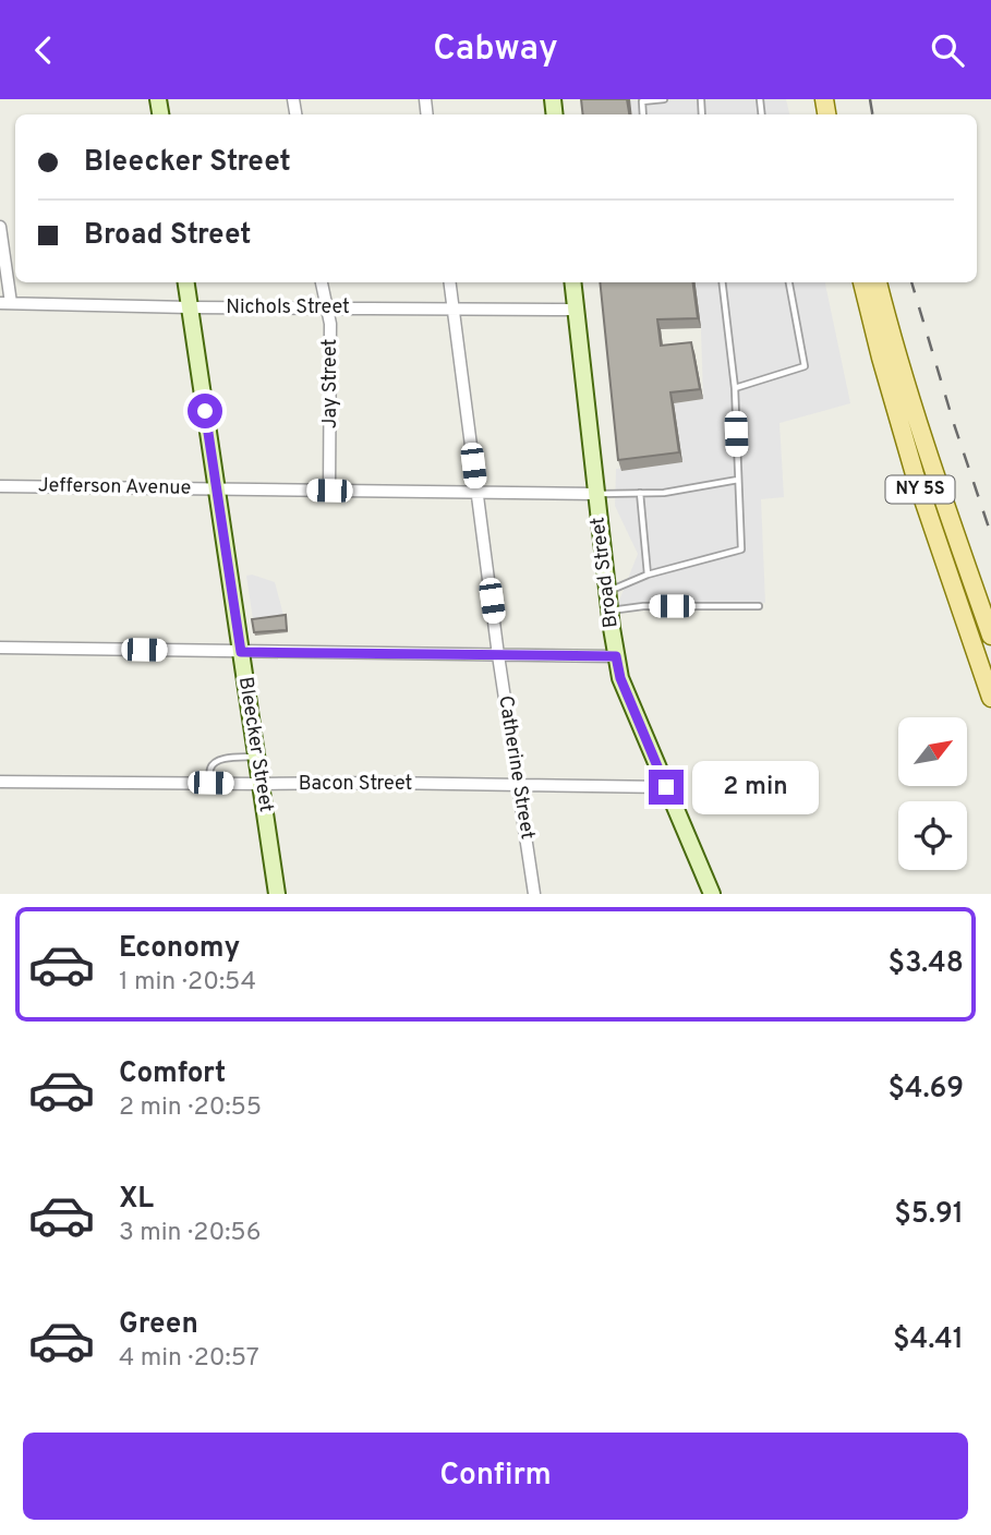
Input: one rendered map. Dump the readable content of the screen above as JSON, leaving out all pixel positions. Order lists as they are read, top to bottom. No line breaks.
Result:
{"streets":{"main road":["NY 5S","Broad Street","Bleecker Street"],"street":["Nichols Street","Jay Street","Jefferson Avenue","Catherine Street","Bacon Street"]},"crossings":[["Nichols Street","Jay Street"],["Nichols Street","Broad Street"],["Nichols Street","Bleecker Street"],["Nichols Street","Catherine Street"],["Jay Street","Jefferson Avenue"],["Jefferson Avenue","Broad Street"],["Jefferson Avenue","Bleecker Street"],["Jefferson Avenue","Catherine Street"],["Broad Street","Bacon Street"],["Bleecker Street","Bacon Street"],["Catherine Street","Bacon Street"]],"north":"top right","page":{"header":"Cabway","banner":["Bleecker Street","Broad Street"],"bubble":"2 min","list":[{"name":"Economy","note":"1 min · 20:54","value":"$3.48"},{"name":"Comfort","note":"2 min · 20:55","value":"$4.69"},{"name":"XL","note":"3 min · 20:56","value":"$5.91"},{"name":"Green","note":"4 min · 20:57","value":"$4.41"}],"buttons":"Confirm"}}
